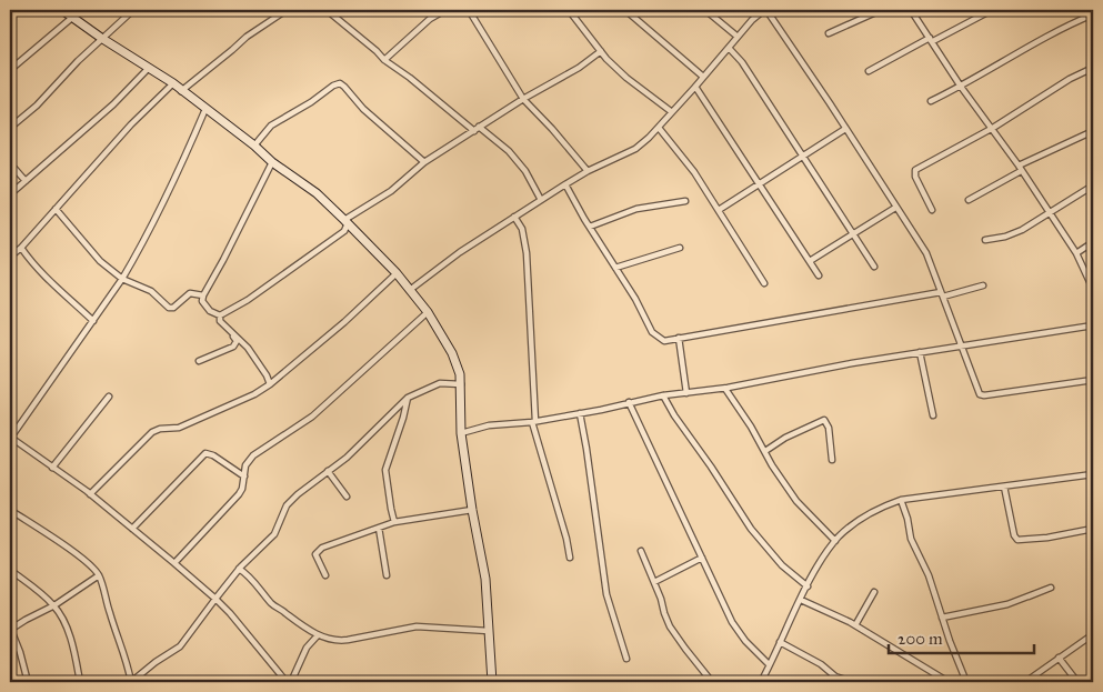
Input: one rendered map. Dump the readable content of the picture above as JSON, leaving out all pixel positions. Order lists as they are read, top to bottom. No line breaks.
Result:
{"scale_bar":"200 m"}
